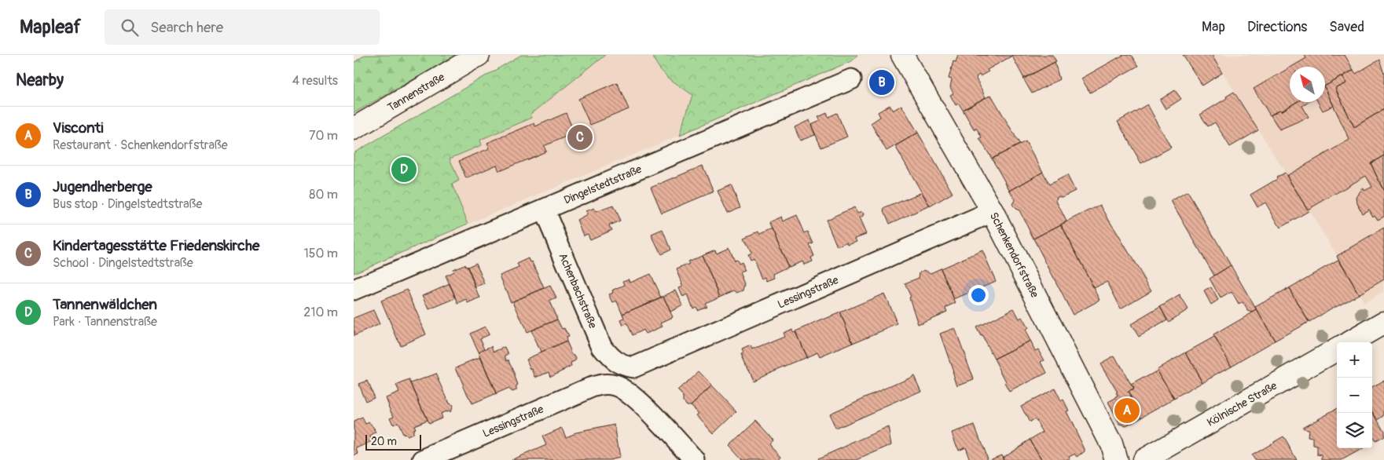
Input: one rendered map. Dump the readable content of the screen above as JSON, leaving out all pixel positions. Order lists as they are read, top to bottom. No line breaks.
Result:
{"streets":{"street":["Tannenstraße","Dingelstedtstraße","Schenkendorfstraße","Achenbachstraße","Lessingstraße","Kölnische Straße"]},"crossings":[["Dingelstedtstraße","Achenbachstraße"],["Schenkendorfstraße","Lessingstraße"],["Achenbachstraße","Lessingstraße"]],"scale_bar":"20 m","north":"top left","page":{"header":"Mapleaf","search":"Search here","nav":["Map","Directions","Saved"],"heading":["Nearby","4 results"],"pins":["B","C","D","A"],"list":[{"mark":"A","name":"Visconti","note":"Restaurant · Schenkendorfstraße","value":"70 m"},{"mark":"B","name":"Jugendherberge","note":"Bus stop · Dingelstedtstraße","value":"80 m"},{"mark":"C","name":"Kindertagesstätte Friedenskirche","note":"School · Dingelstedtstraße","value":"150 m"},{"mark":"D","name":"Tannenwäldchen","note":"Park · Tannenstraße","value":"210 m"}],"map_buttons":["+","−"],"scale":"20 m"}}
